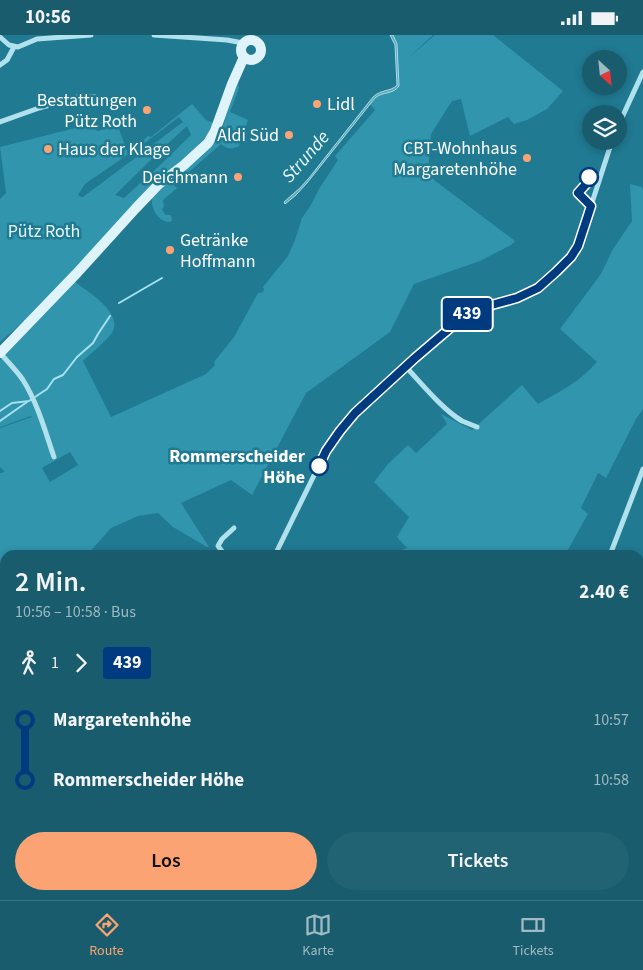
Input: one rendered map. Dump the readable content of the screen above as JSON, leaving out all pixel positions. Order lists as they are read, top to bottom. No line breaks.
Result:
{"water":["Strunde"],"parks":["Pütz Roth"],"places":["Lidl","Bestattungen Pütz Roth","Aldi Süd","Haus der Klage","CBT-Wohnhaus Margaretenhöhe","Deichmann","Getränke Hoffmann","Rommerscheider Höhe"],"lines":["bus line 439"],"north":"bottom right","page":{"status":"10:56","on_map":"439","heading":["2 Min.","10:56 – 10:58 · Bus","2.40 €"],"legs":["1","439"],"list":[{"name":"Margaretenhöhe","value":"10:57"},{"name":"Rommerscheider Höhe","value":"10:58"}],"buttons":["Los","Tickets"],"tabs":["Route","Karte","Tickets"]}}
